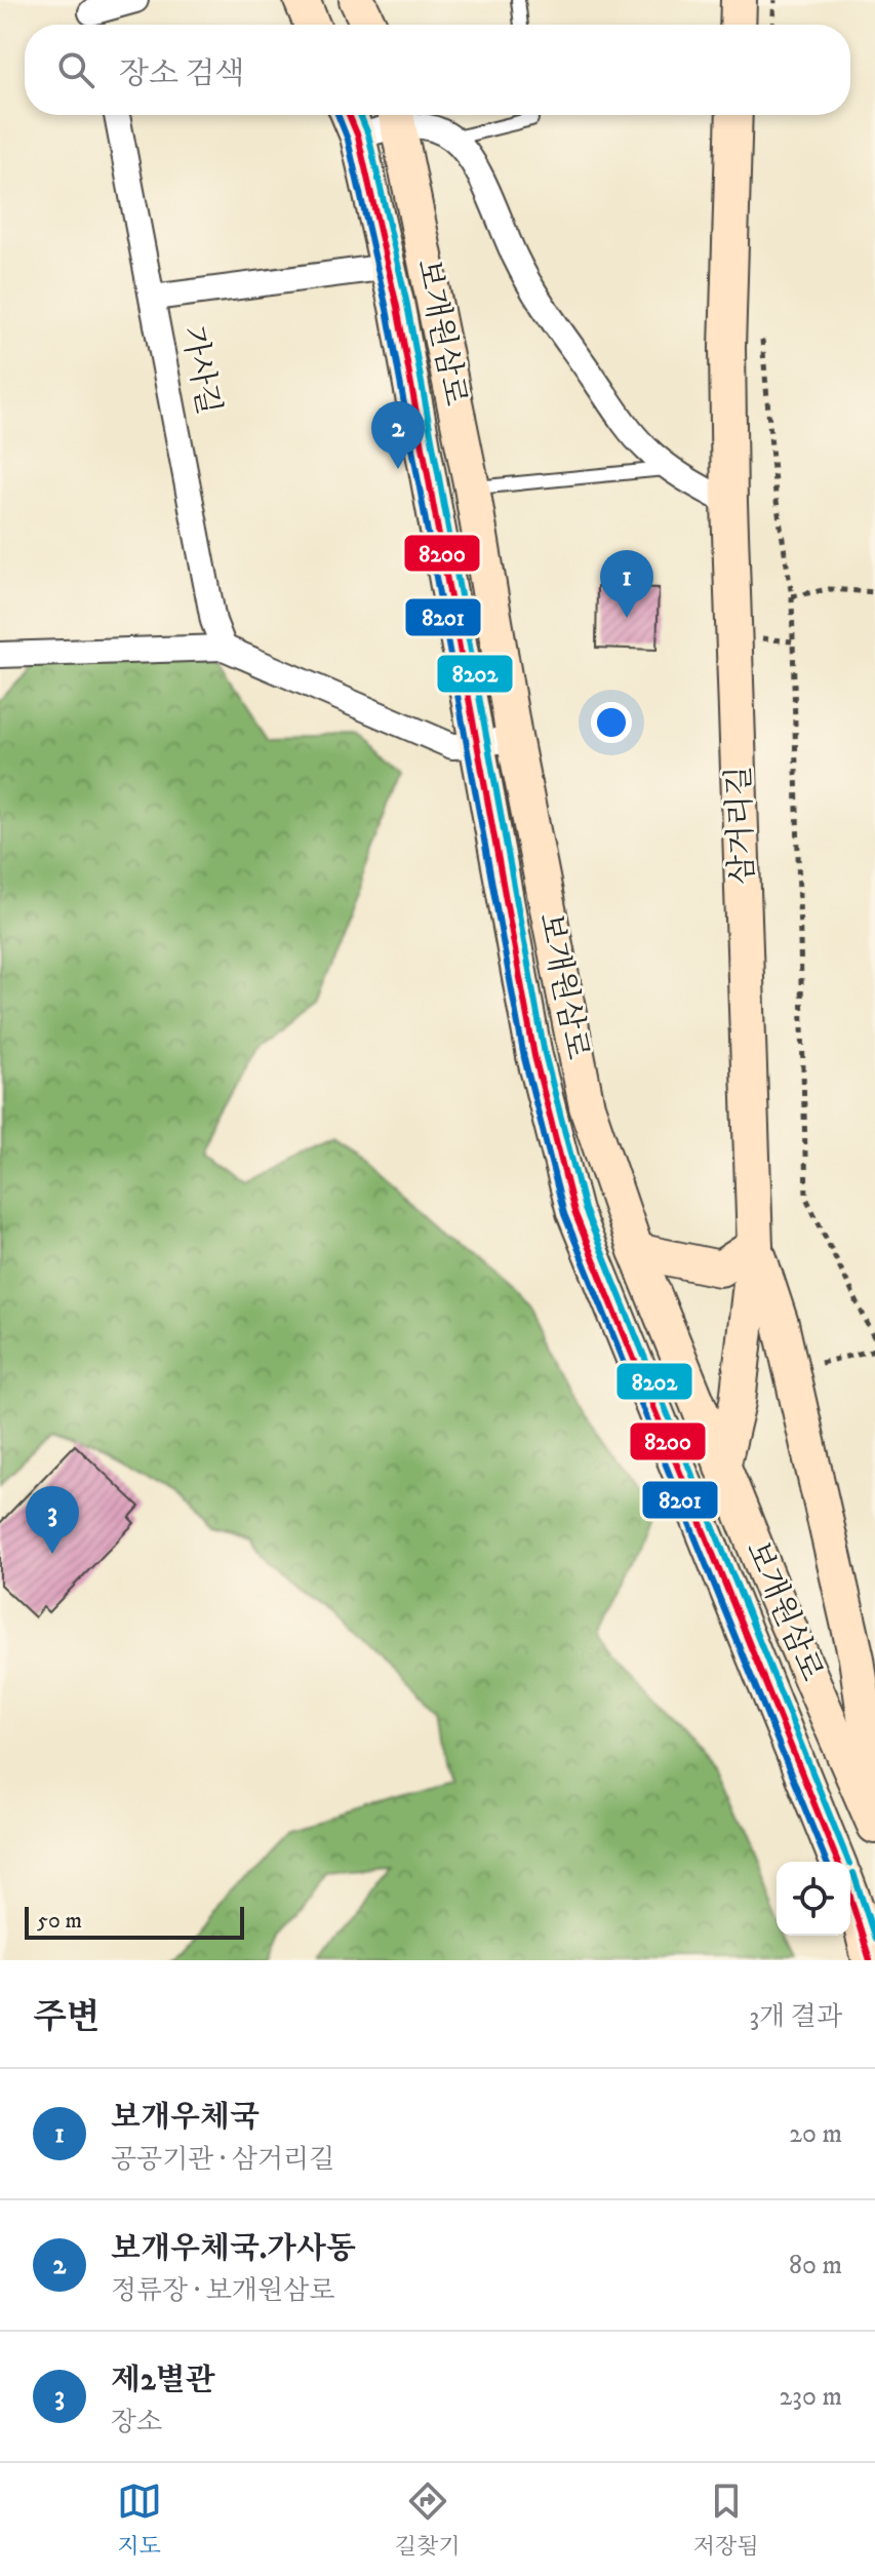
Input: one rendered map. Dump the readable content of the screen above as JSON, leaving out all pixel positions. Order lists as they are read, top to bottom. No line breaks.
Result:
{"streets":{"main road":["보개원삼로","삼거리길"],"street":["가사길"]},"crossings":[["보개원삼로","삼거리길"]],"lines":["transit line 8200","transit line 8201","transit line 8202"],"scale_bar":"50 m","page":{"search":"장소 검색","pins":["2","1","3"],"scale":"50 m","heading":["주변","3개 결과"],"list":[{"mark":"1","name":"보개우체국","note":"공공기관 · 삼거리길","value":"20 m"},{"mark":"2","name":"보개우체국.가사동","note":"정류장 · 보개원삼로","value":"80 m"},{"mark":"3","name":"제2별관","note":"장소","value":"230 m"}],"nav":["지도","길찾기","저장됨"]}}
